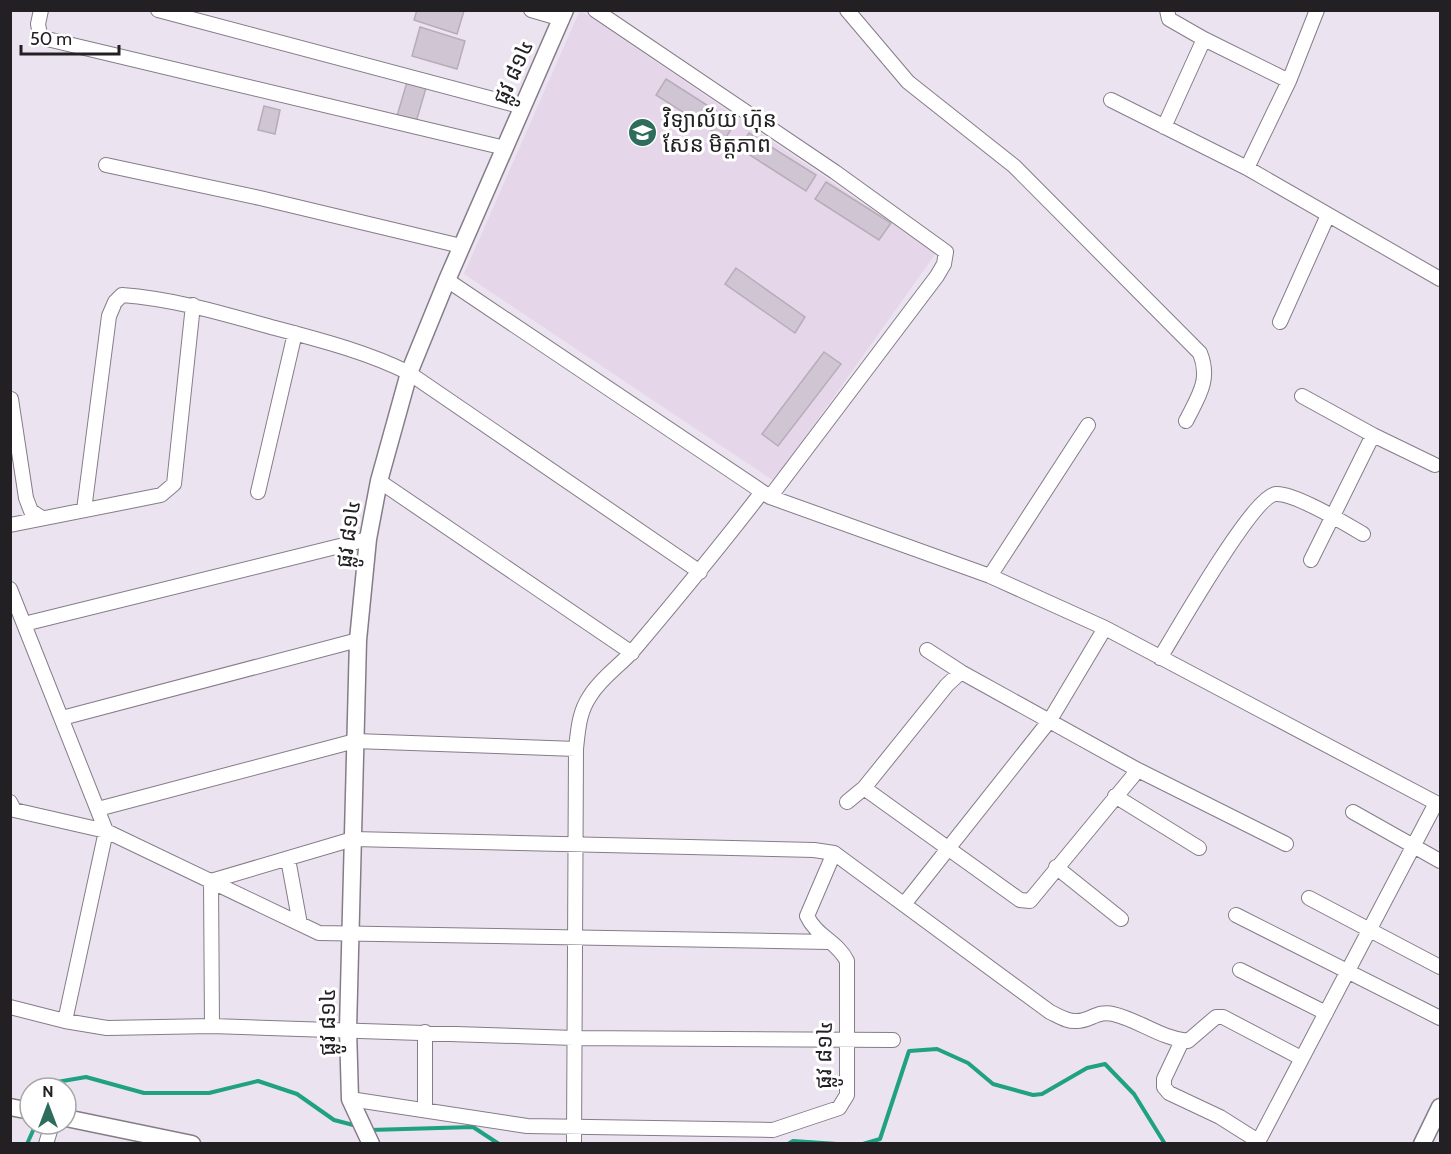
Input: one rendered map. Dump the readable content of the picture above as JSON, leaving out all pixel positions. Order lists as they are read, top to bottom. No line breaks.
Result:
{"streets":{"street":["ផ្លូវ ៨១៤"]},"places":{"school or university":["វិទ្យាល័យ ហ៊ុន សែន មិត្តភាព"]},"scale_bar":"50 m","north":"top"}
